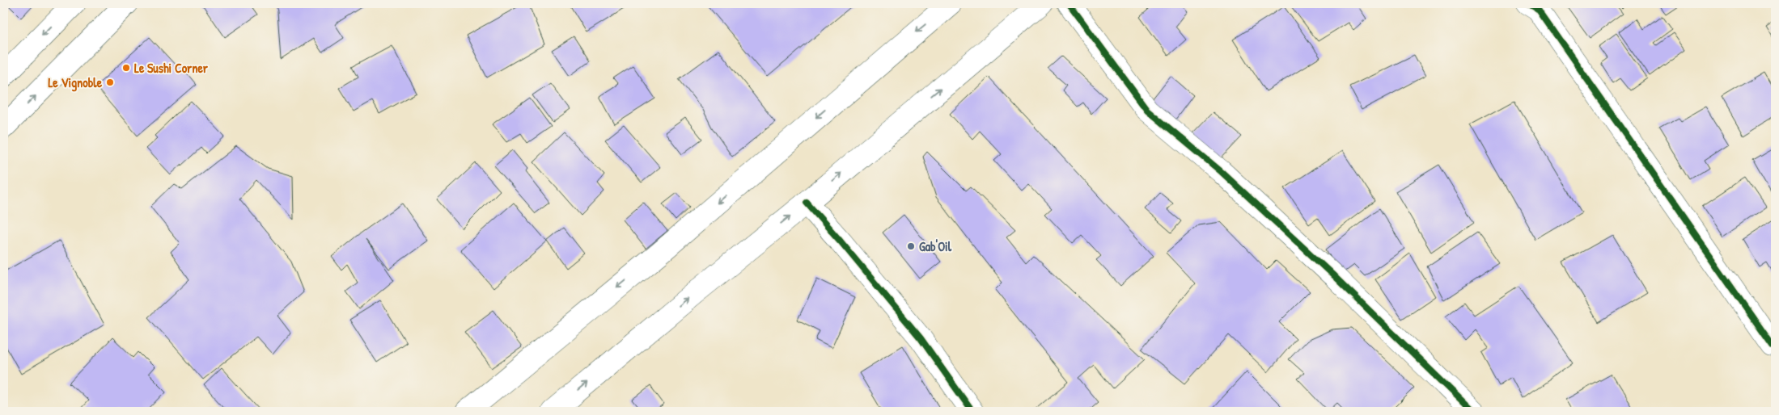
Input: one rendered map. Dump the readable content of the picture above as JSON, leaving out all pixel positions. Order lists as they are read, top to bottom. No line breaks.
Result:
{"places":["Le Sushi Corner","Le Vignoble","Gab'Oil"]}
